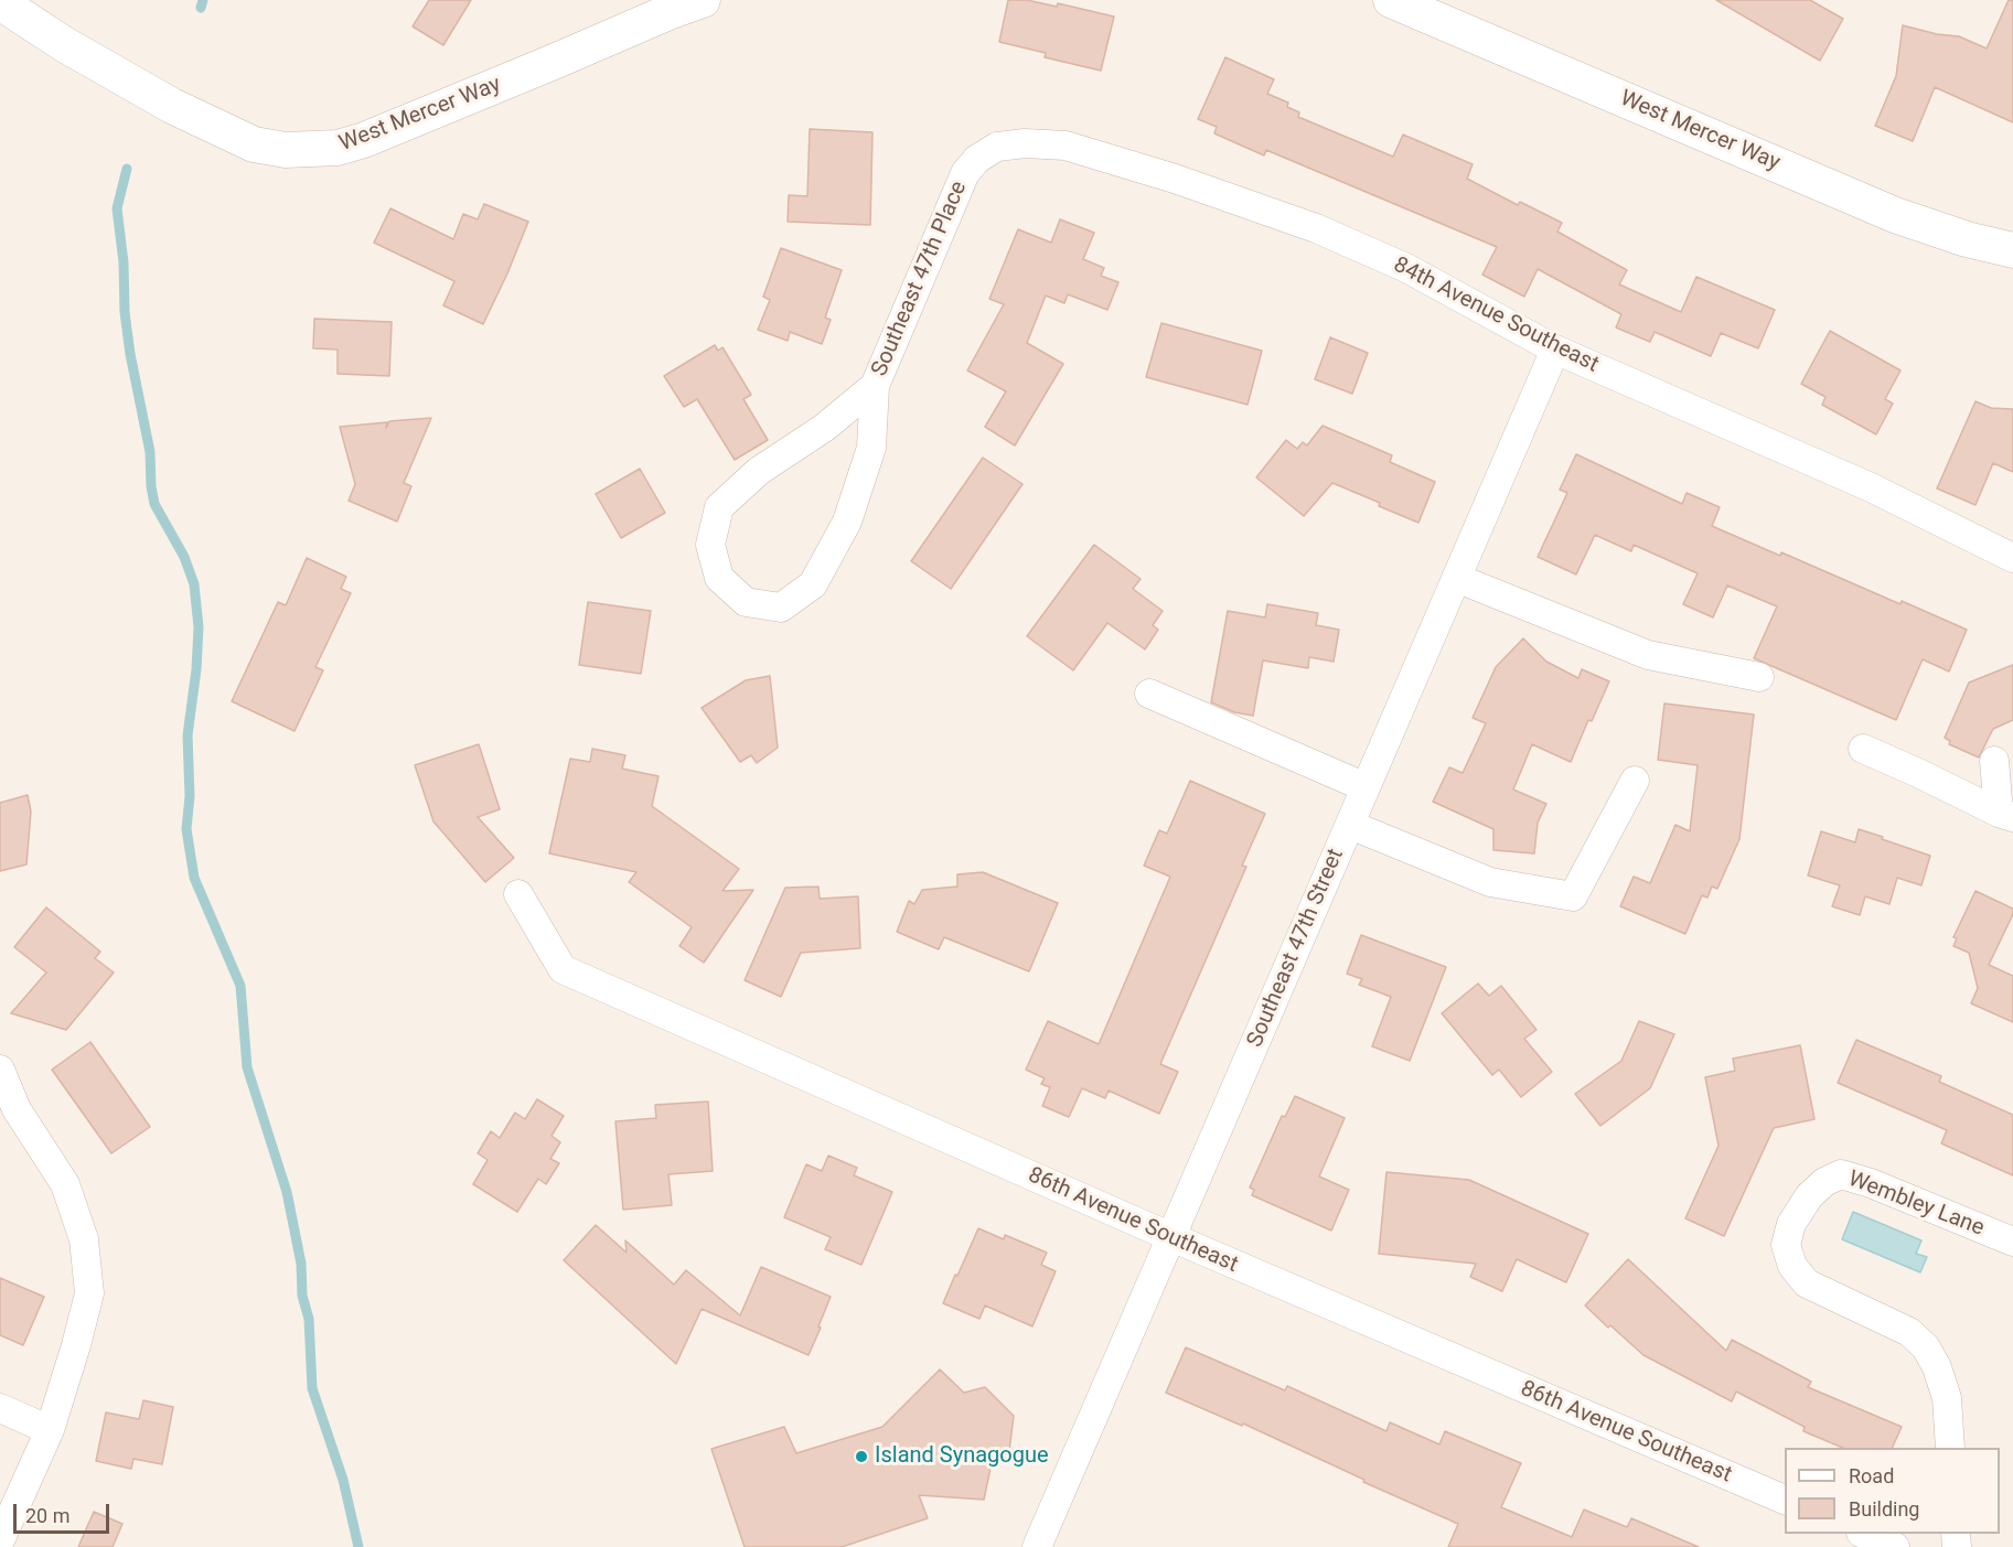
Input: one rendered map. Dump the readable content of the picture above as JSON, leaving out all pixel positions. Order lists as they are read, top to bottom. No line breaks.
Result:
{"streets":{"street":["West Mercer Way","Southeast 47th Place","84th Avenue Southeast","Southeast 47th Street","Wembley Lane","86th Avenue Southeast"]},"crossings":[["Southeast 47th Place","84th Avenue Southeast"],["84th Avenue Southeast","Southeast 47th Street"],["Southeast 47th Street","86th Avenue Southeast"]],"places":["Island Synagogue"],"legend":["Road","Building"],"scale_bar":"20 m"}
